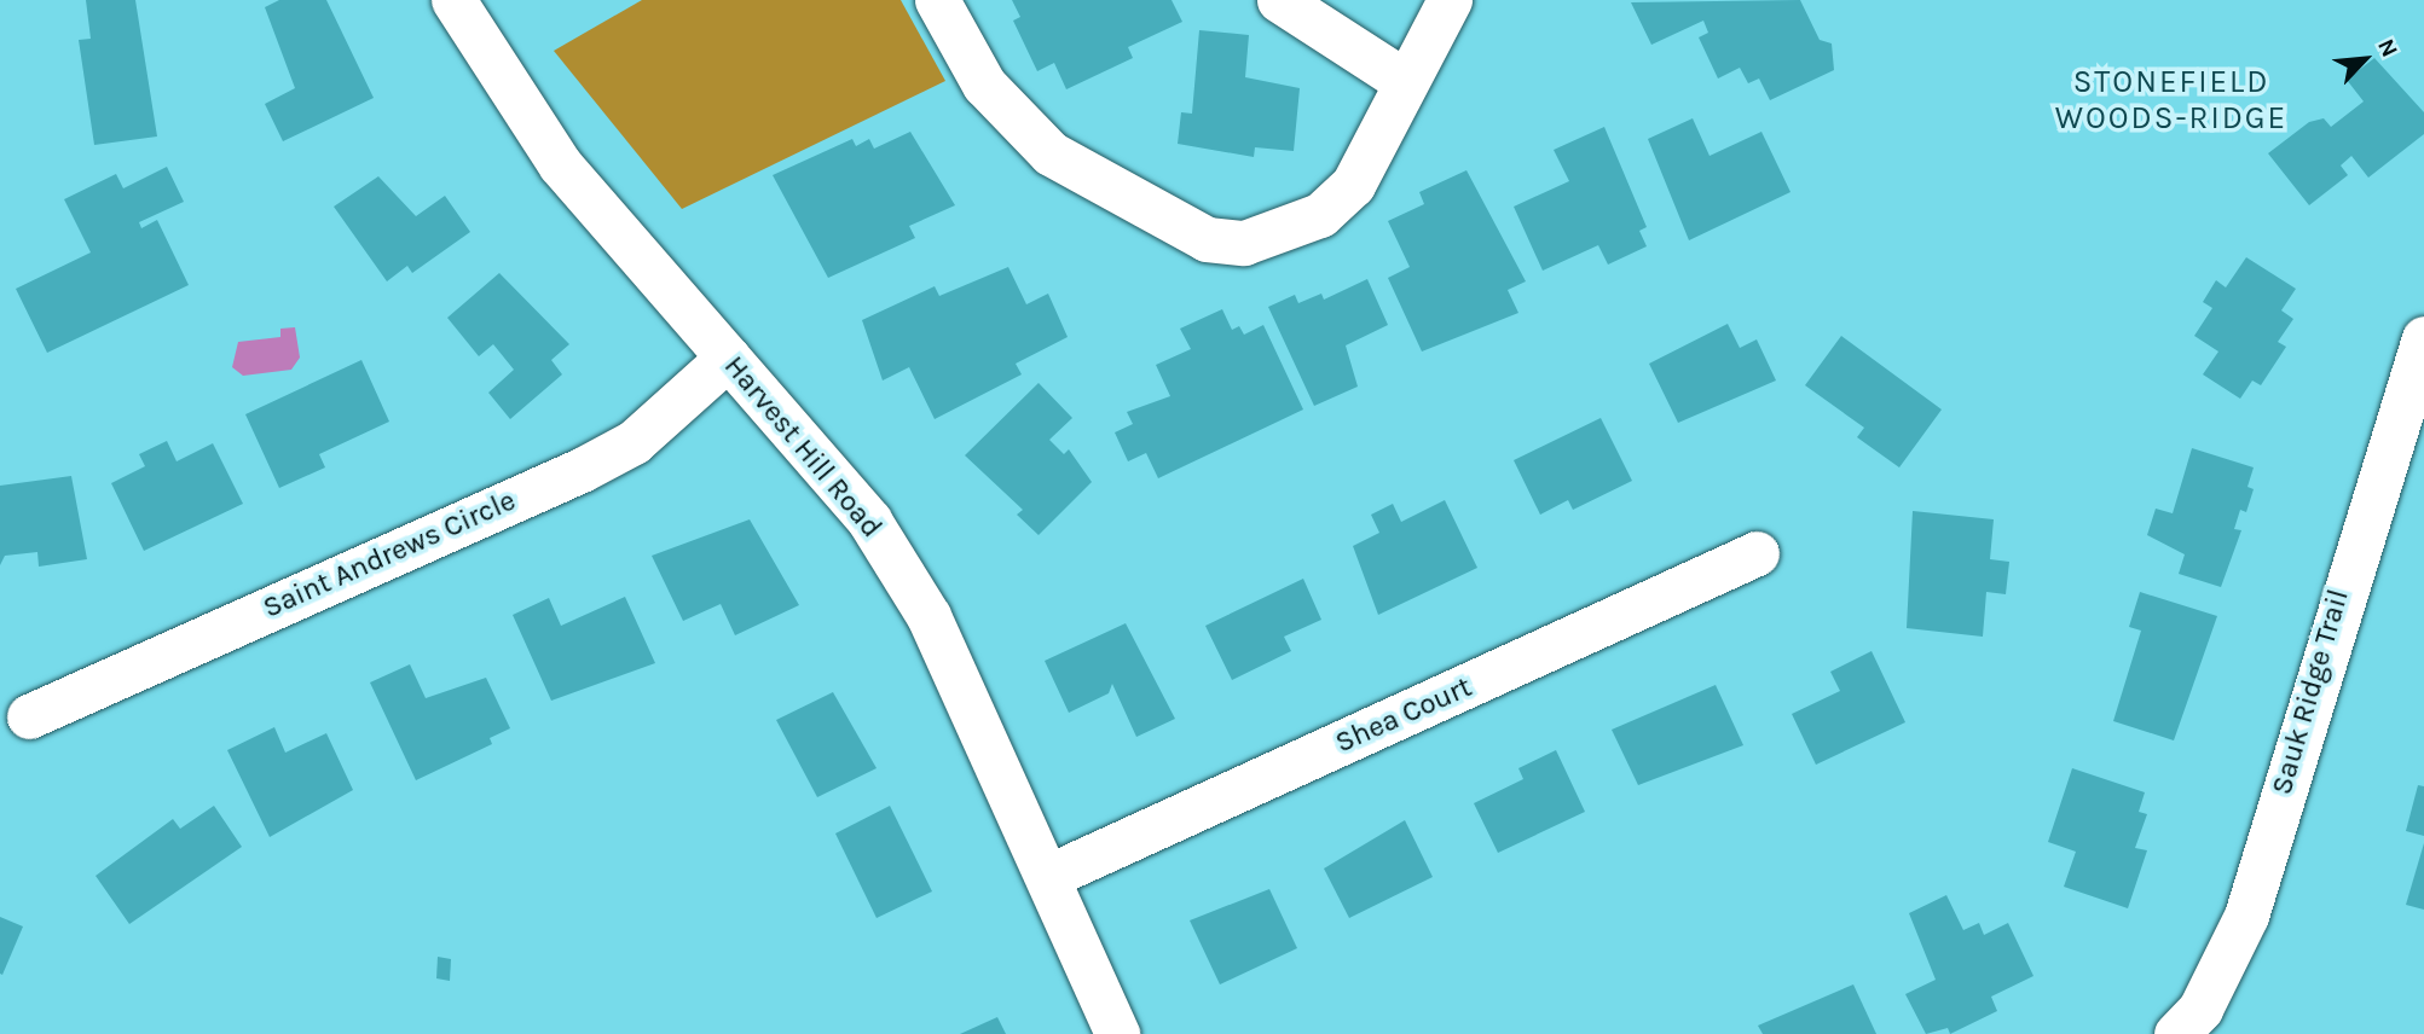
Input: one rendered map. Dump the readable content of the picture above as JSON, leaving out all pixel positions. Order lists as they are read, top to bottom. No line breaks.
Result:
{"streets":{"street":["Harvest Hill Road","Saint Andrews Circle","Sauk Ridge Trail","Shea Court"]},"crossings":[["Harvest Hill Road","Saint Andrews Circle"],["Harvest Hill Road","Shea Court"]],"districts":["STONEFIELD WOODS-RIDGE"],"north":"top right"}
